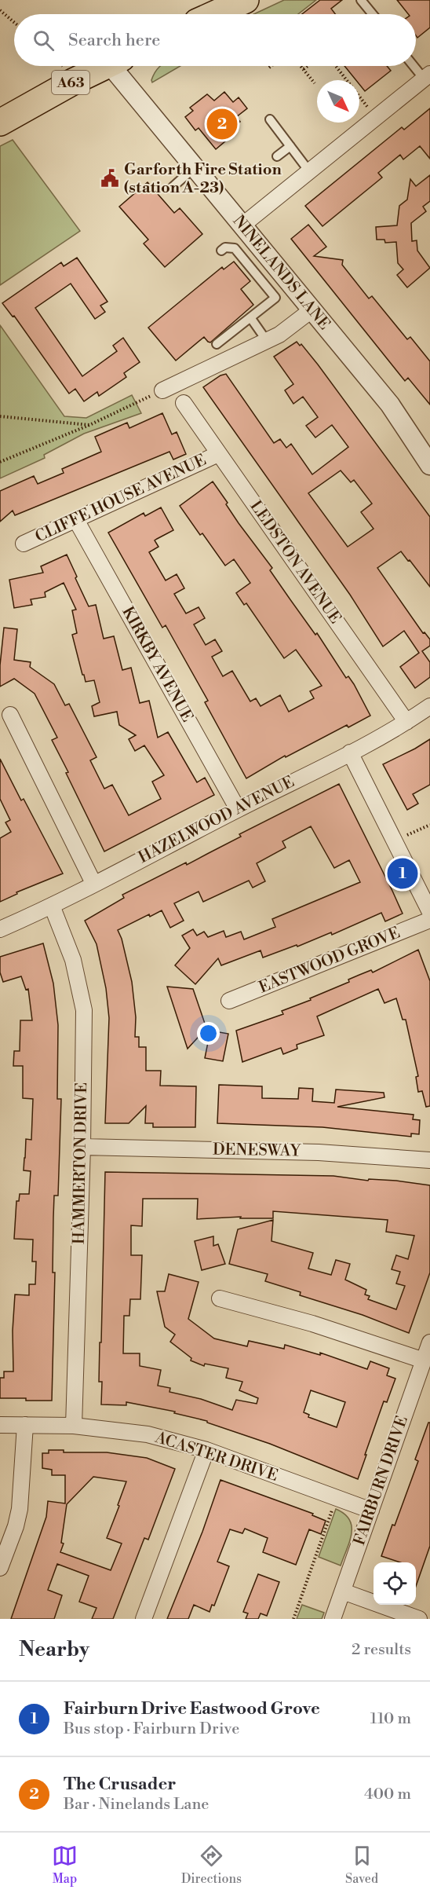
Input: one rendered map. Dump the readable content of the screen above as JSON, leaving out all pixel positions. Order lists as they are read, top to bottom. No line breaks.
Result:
{"streets":{"highway":["A63"],"street":["NINELANDS LANE","CLIFFE HOUSE AVENUE","LEDSTON AVENUE","KIRKBY AVENUE","HAZELWOOD AVENUE","EASTWOOD GROVE","DENESWAY","HAMMERTON DRIVE","ACASTER DRIVE","FAIRBURN DRIVE"]},"crossings":[["CLIFFE HOUSE AVENUE","LEDSTON AVENUE"],["CLIFFE HOUSE AVENUE","KIRKBY AVENUE"],["LEDSTON AVENUE","HAZELWOOD AVENUE"],["KIRKBY AVENUE","HAZELWOOD AVENUE"],["HAZELWOOD AVENUE","HAMMERTON DRIVE"],["DENESWAY","HAMMERTON DRIVE"],["HAMMERTON DRIVE","ACASTER DRIVE"],["ACASTER DRIVE","FAIRBURN DRIVE"]],"places":{"public building":["Garforth Fire Station (station A-23)"]},"north":"bottom right","page":{"search":"Search here","pins":["2","1"],"heading":["Nearby","2 results"],"list":[{"mark":"1","name":"Fairburn Drive Eastwood Grove","note":"Bus stop · Fairburn Drive","value":"110 m"},{"mark":"2","name":"The Crusader","note":"Bar · Ninelands Lane","value":"400 m"}],"nav":["Map","Directions","Saved"]}}
